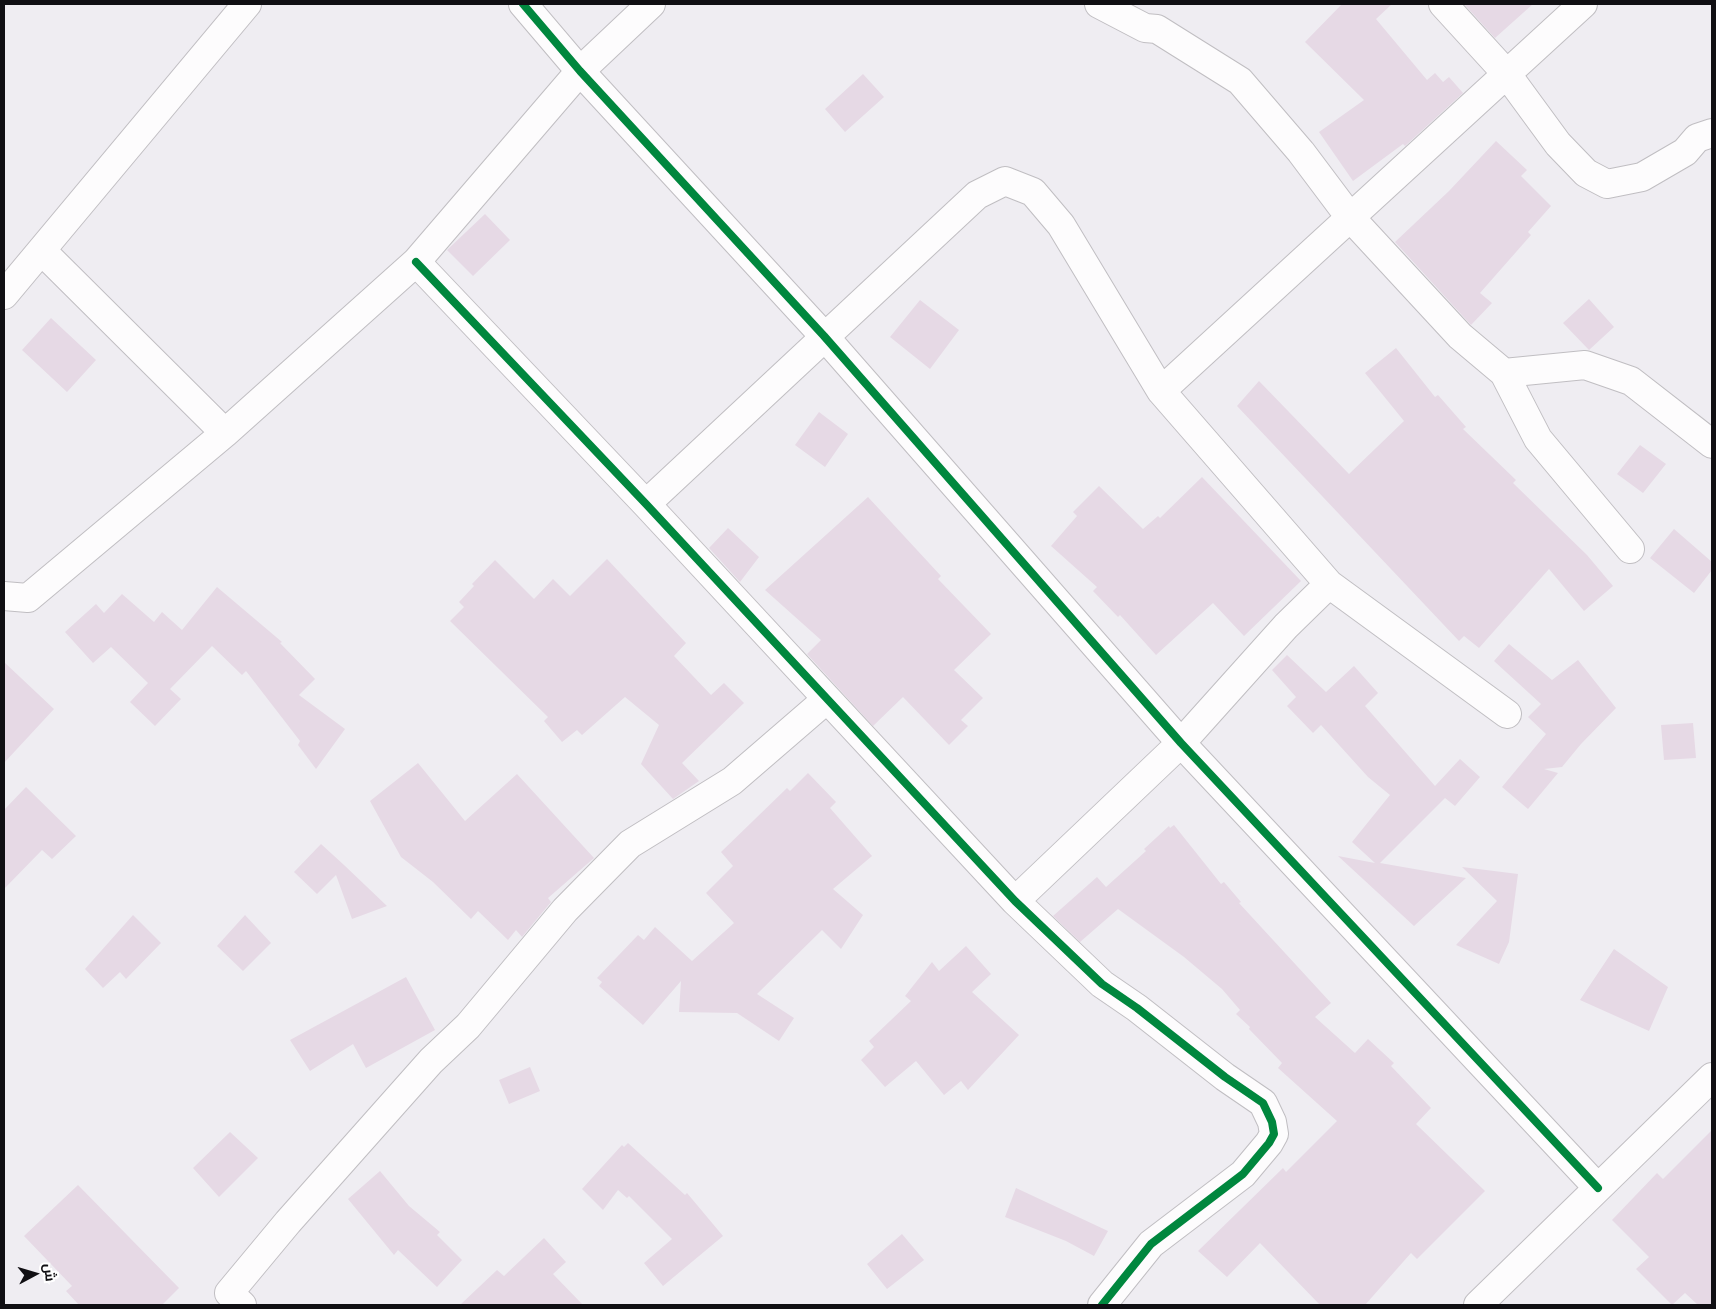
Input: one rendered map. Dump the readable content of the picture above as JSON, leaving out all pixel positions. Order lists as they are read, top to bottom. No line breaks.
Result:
{"north":"right"}
